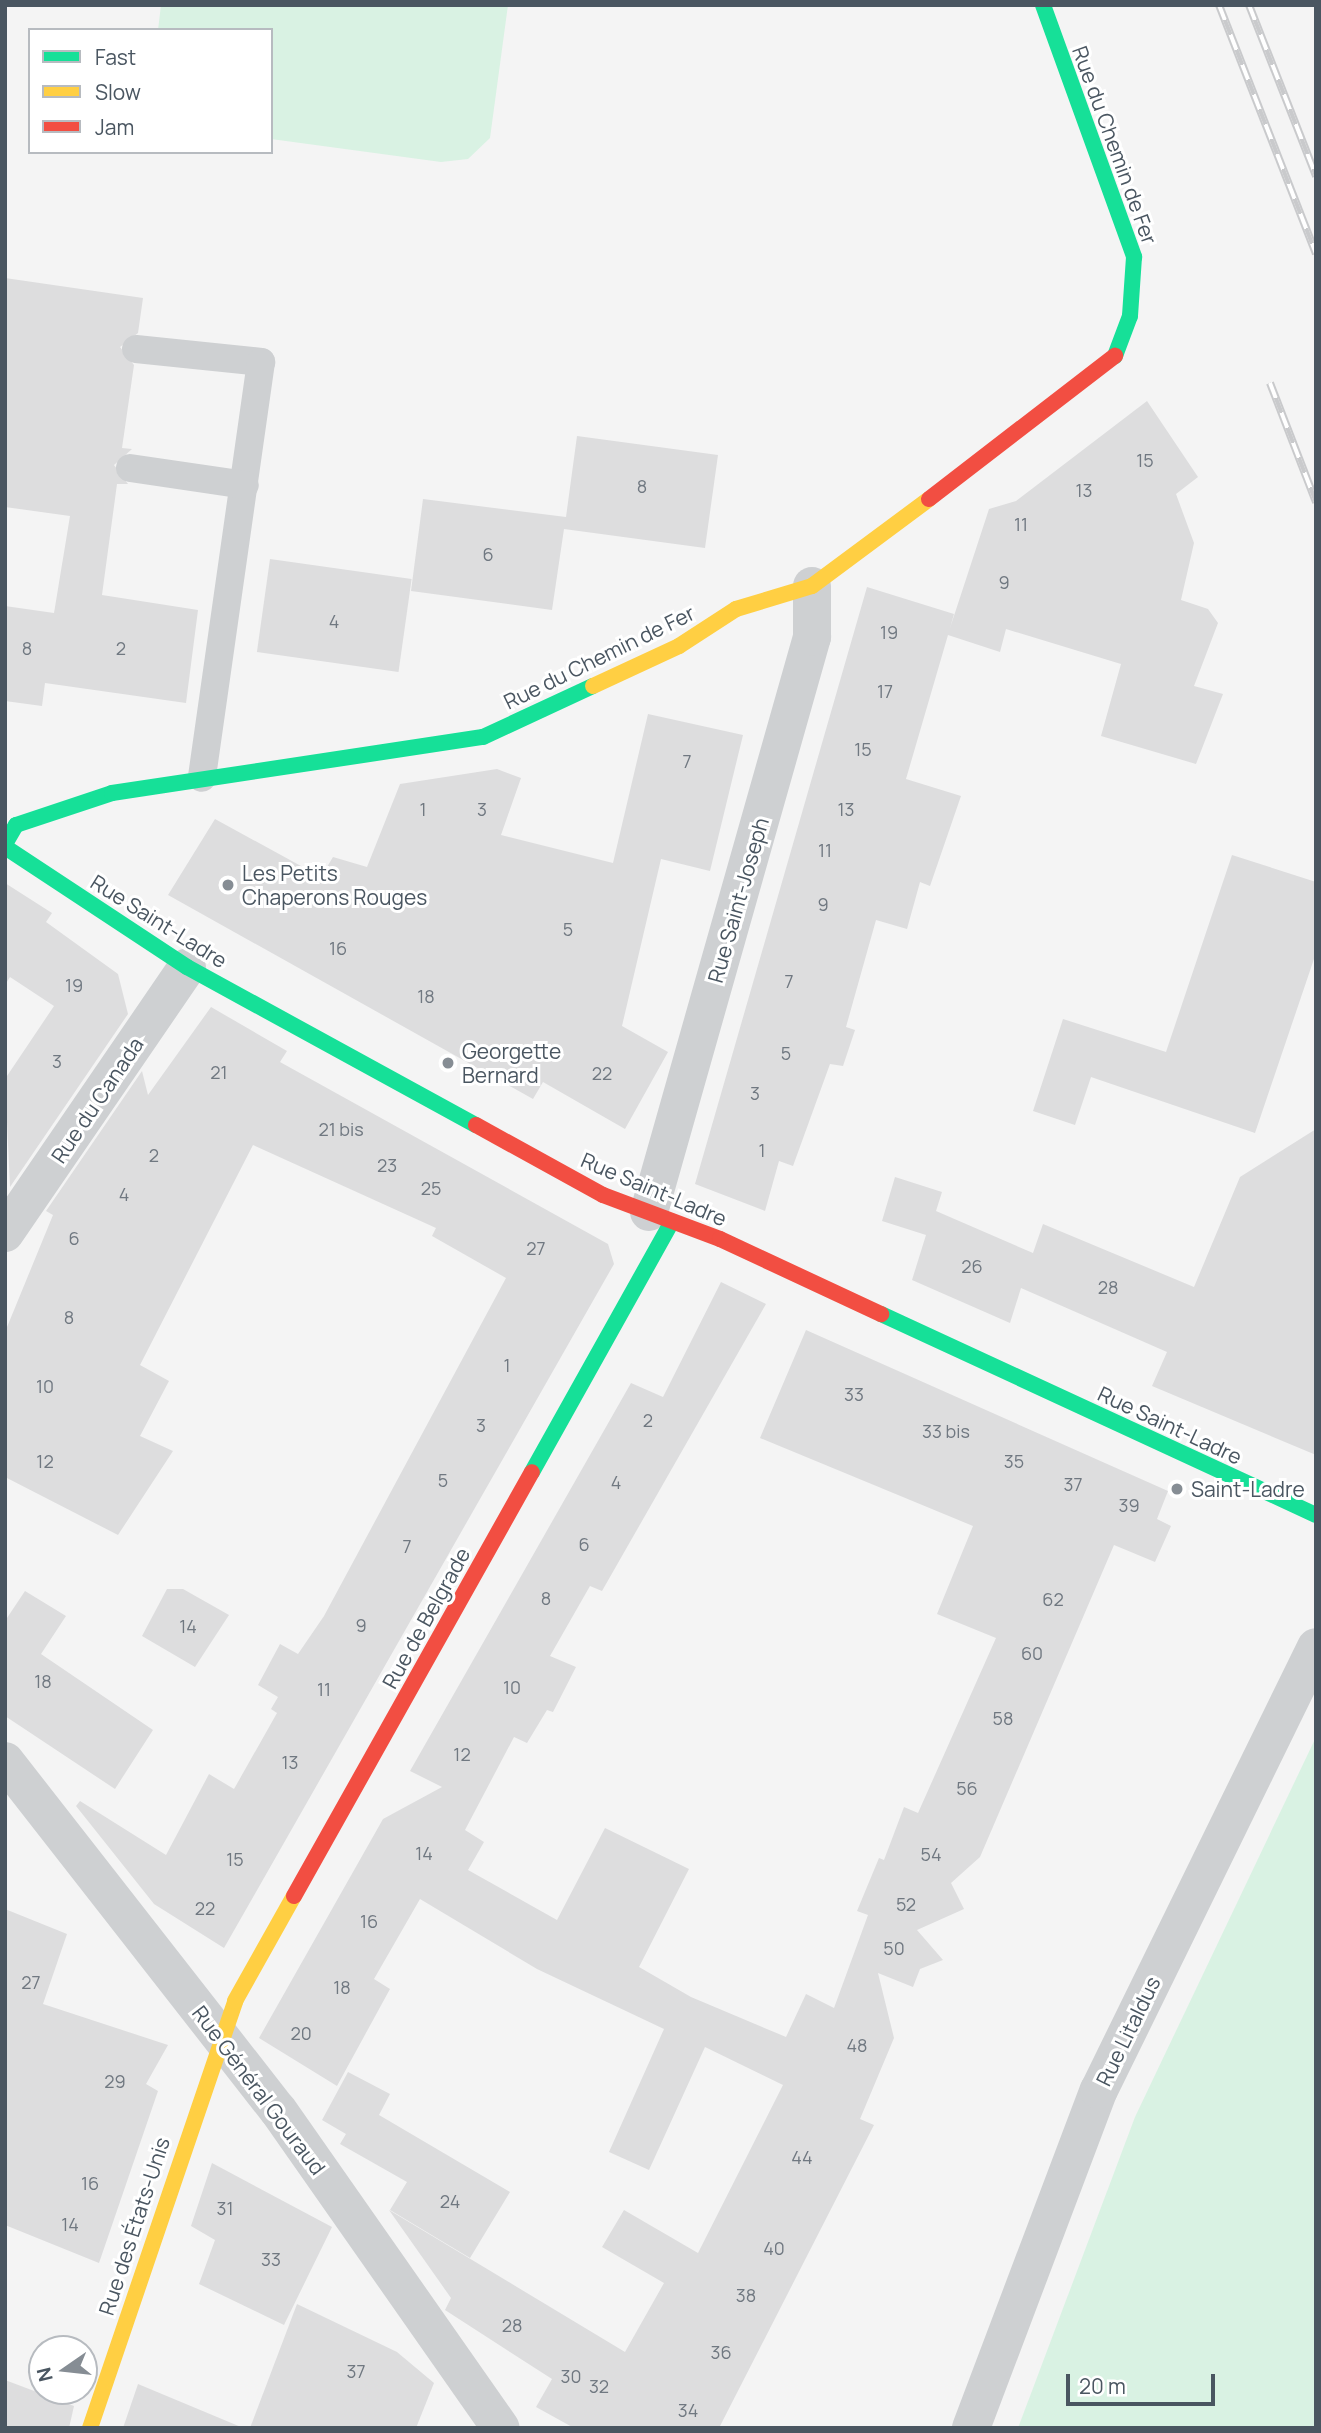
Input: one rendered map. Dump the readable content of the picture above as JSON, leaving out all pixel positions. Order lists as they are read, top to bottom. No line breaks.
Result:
{"streets":{"street":["Rue du Chemin de Fer","Rue Saint-Joseph","Rue Saint-Ladre","Rue du Canada","Rue de Belgrade","Rue Litaldus","Rue Général Gouraud","Rue des États-Unis"]},"crossings":[["Rue du Chemin de Fer","Rue Saint-Joseph"],["Rue du Chemin de Fer","Rue Saint-Ladre"],["Rue Saint-Joseph","Rue Saint-Ladre"],["Rue Saint-Joseph","Rue de Belgrade"],["Rue Saint-Ladre","Rue du Canada"],["Rue Saint-Ladre","Rue de Belgrade"],["Rue de Belgrade","Rue Général Gouraud"],["Rue de Belgrade","Rue des États-Unis"],["Rue Général Gouraud","Rue des États-Unis"]],"places":["Les Petits Chaperons Rouges","Georgette Bernard","Saint-Ladre"],"house_numbers":["15","8","13","11","6","9","4","19","8","2","17","15","7","1","3","13","11","9","5","16","7","19","18","5","3","21","22","3","21 bis","1","2","23","25","4","6","27","26","28","8","1","10","33","2","3","33 bis","12","35","5","4","37","39","6","7","8","62","9","14","60","18","10","11","58","12","13","56","14","54","15","52","22","16","50","27","18","20","48","29","44","16","24","31","14","40","33","38","28","36","37","30","32","34"],"legend":["Fast","Slow","Jam"],"scale_bar":"20 m","north":"left"}
